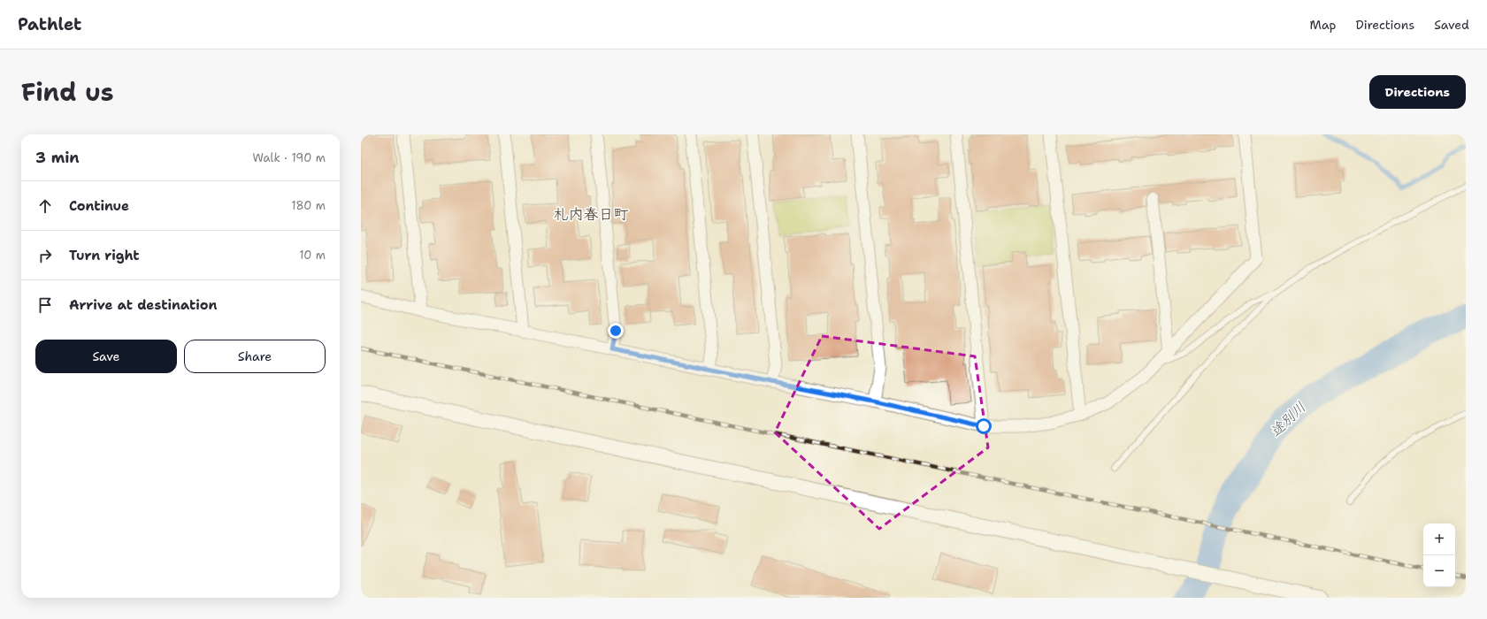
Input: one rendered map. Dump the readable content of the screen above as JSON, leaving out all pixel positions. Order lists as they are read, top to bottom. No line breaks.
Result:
{"districts":["札内春日町"],"water":["途別川"],"page":{"header":"Pathlet","nav":["Map","Directions","Saved"],"title":"Find us","buttons":["Directions",["Save","Share"]],"heading":["3 min","Walk · 190 m"],"list":[["Continue","180 m"],["Turn right","10 m"],"Arrive at destination"],"map_buttons":["+","−"]}}
